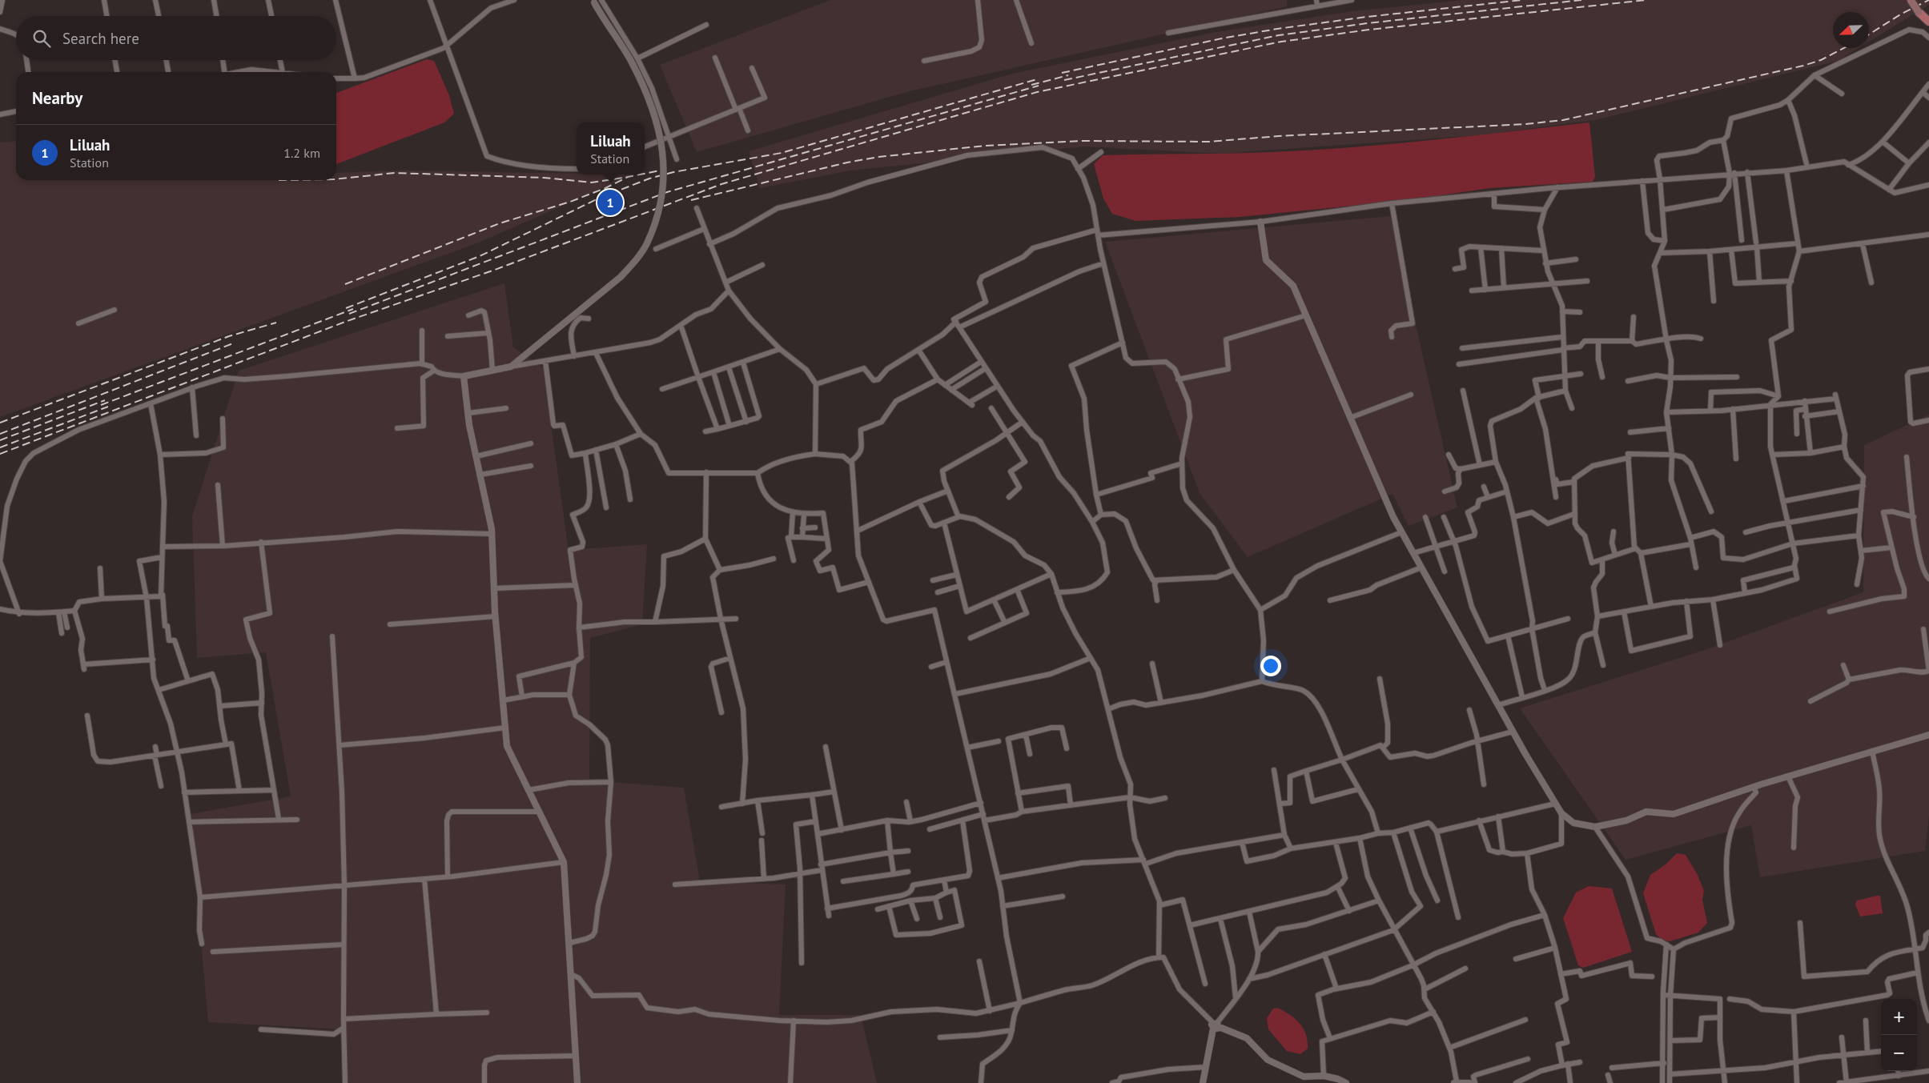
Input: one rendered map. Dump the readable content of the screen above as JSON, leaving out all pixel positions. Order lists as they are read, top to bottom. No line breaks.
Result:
{"north":"bottom left","page":{"search":"Search here","heading":"Nearby","popup":["Liluah","Station"],"list":[{"mark":"1","name":"Liluah","note":"Station","value":"1.2 km"}],"pins":"1","map_buttons":["+","−"]}}
